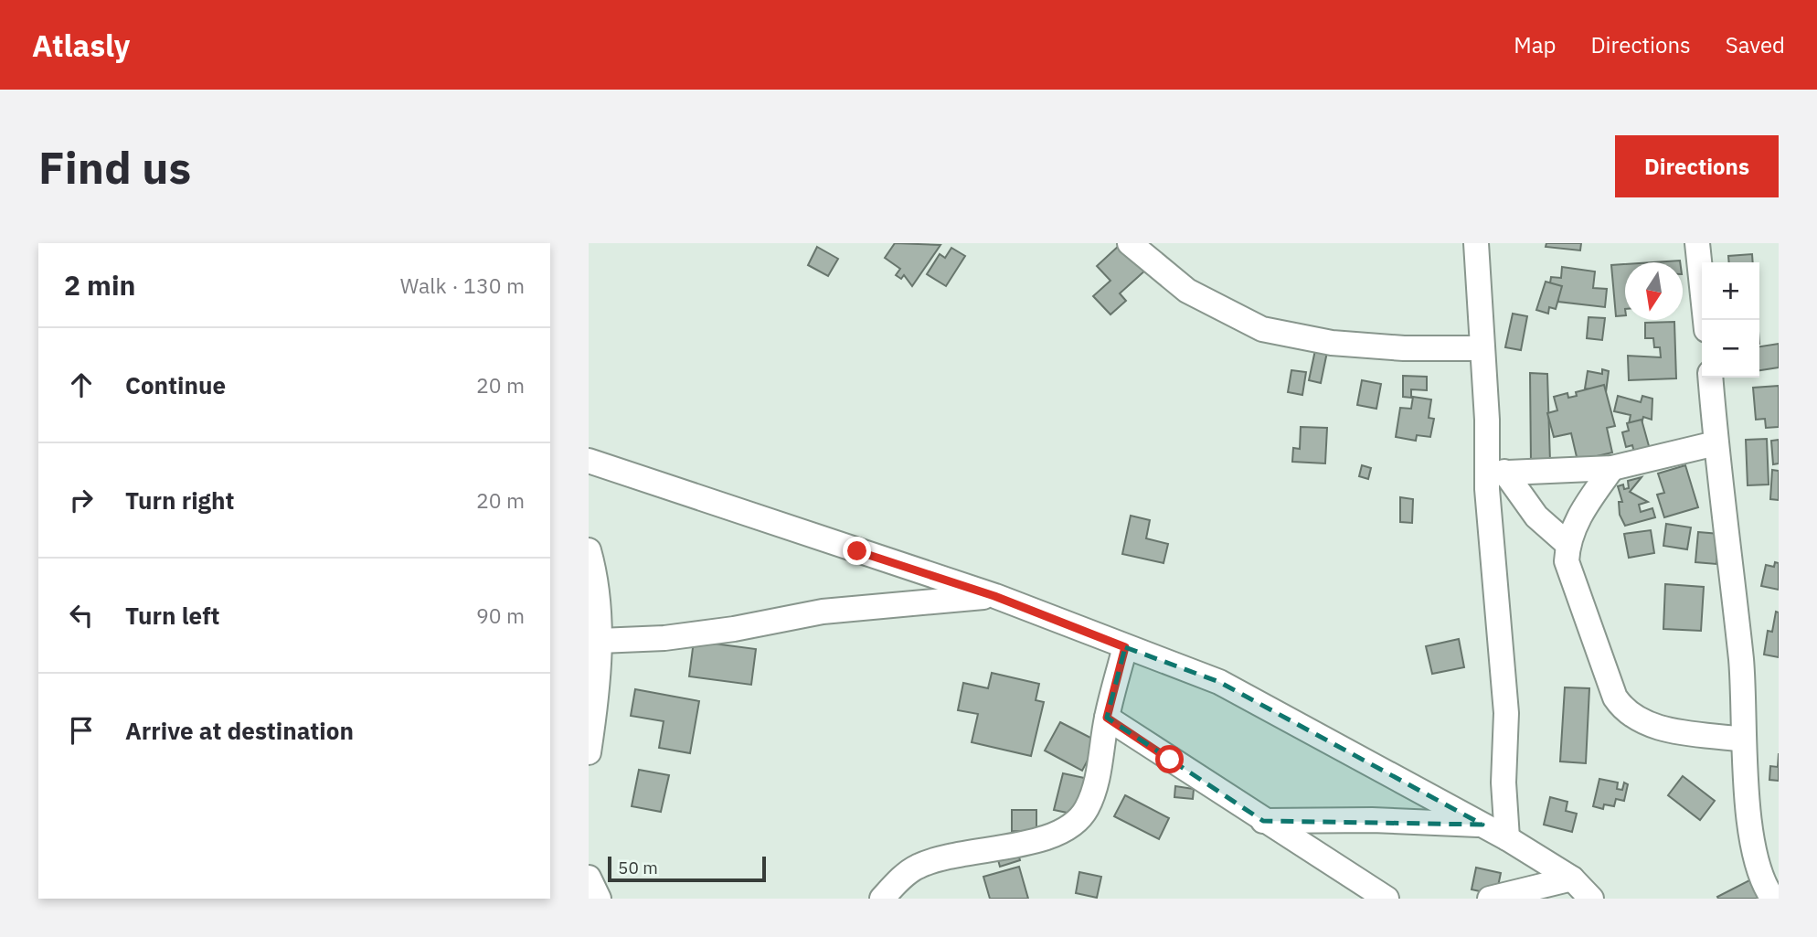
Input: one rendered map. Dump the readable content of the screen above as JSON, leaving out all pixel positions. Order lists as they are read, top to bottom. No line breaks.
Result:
{"scale_bar":"50 m","north":"bottom","page":{"header":"Atlasly","nav":["Map","Directions","Saved"],"buttons":"Directions","title":"Find us","heading":["2 min","Walk · 130 m"],"map_buttons":["+","−"],"list":[["Continue","20 m"],["Turn right","20 m"],["Turn left","90 m"],"Arrive at destination"],"scale":"50 m"}}
